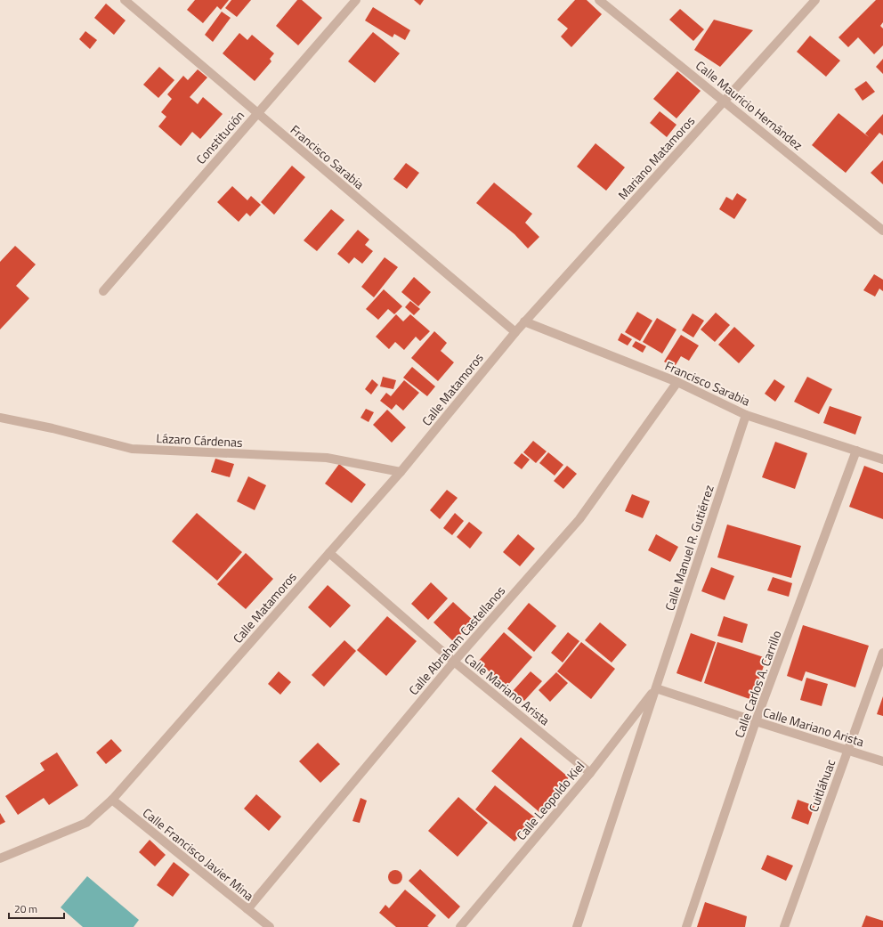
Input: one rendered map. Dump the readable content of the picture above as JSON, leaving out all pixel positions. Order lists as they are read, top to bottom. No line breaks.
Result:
{"streets":{"street":["Calle Mauricio Hernández","Constitución","Francisco Sarabia","Mariano Matamoros","Calle Matamoros","Lázaro Cárdenas","Calle Manuel R. Gutiérrez","Calle Abraham Castellanos","Calle Carlos A. Carrillo","Calle Mariano Arista","Cuitláhuac","Calle Leopoldo Kiel","Calle Francisco Javier Mina"]},"crossings":[["Calle Mauricio Hernández","Mariano Matamoros"],["Constitución","Francisco Sarabia"],["Francisco Sarabia","Mariano Matamoros"],["Francisco Sarabia","Calle Matamoros"],["Francisco Sarabia","Calle Manuel R. Gutiérrez"],["Francisco Sarabia","Calle Abraham Castellanos"],["Francisco Sarabia","Calle Carlos A. Carrillo"],["Mariano Matamoros","Calle Matamoros"],["Calle Matamoros","Lázaro Cárdenas"],["Calle Matamoros","Calle Mariano Arista"],["Calle Matamoros","Calle Francisco Javier Mina"],["Calle Manuel R. Gutiérrez","Calle Mariano Arista"],["Calle Manuel R. Gutiérrez","Calle Leopoldo Kiel"],["Calle Abraham Castellanos","Calle Mariano Arista"],["Calle Abraham Castellanos","Calle Francisco Javier Mina"],["Calle Carlos A. Carrillo","Calle Mariano Arista"],["Calle Mariano Arista","Cuitláhuac"],["Calle Mariano Arista","Calle Leopoldo Kiel"]],"scale_bar":"20 m"}
